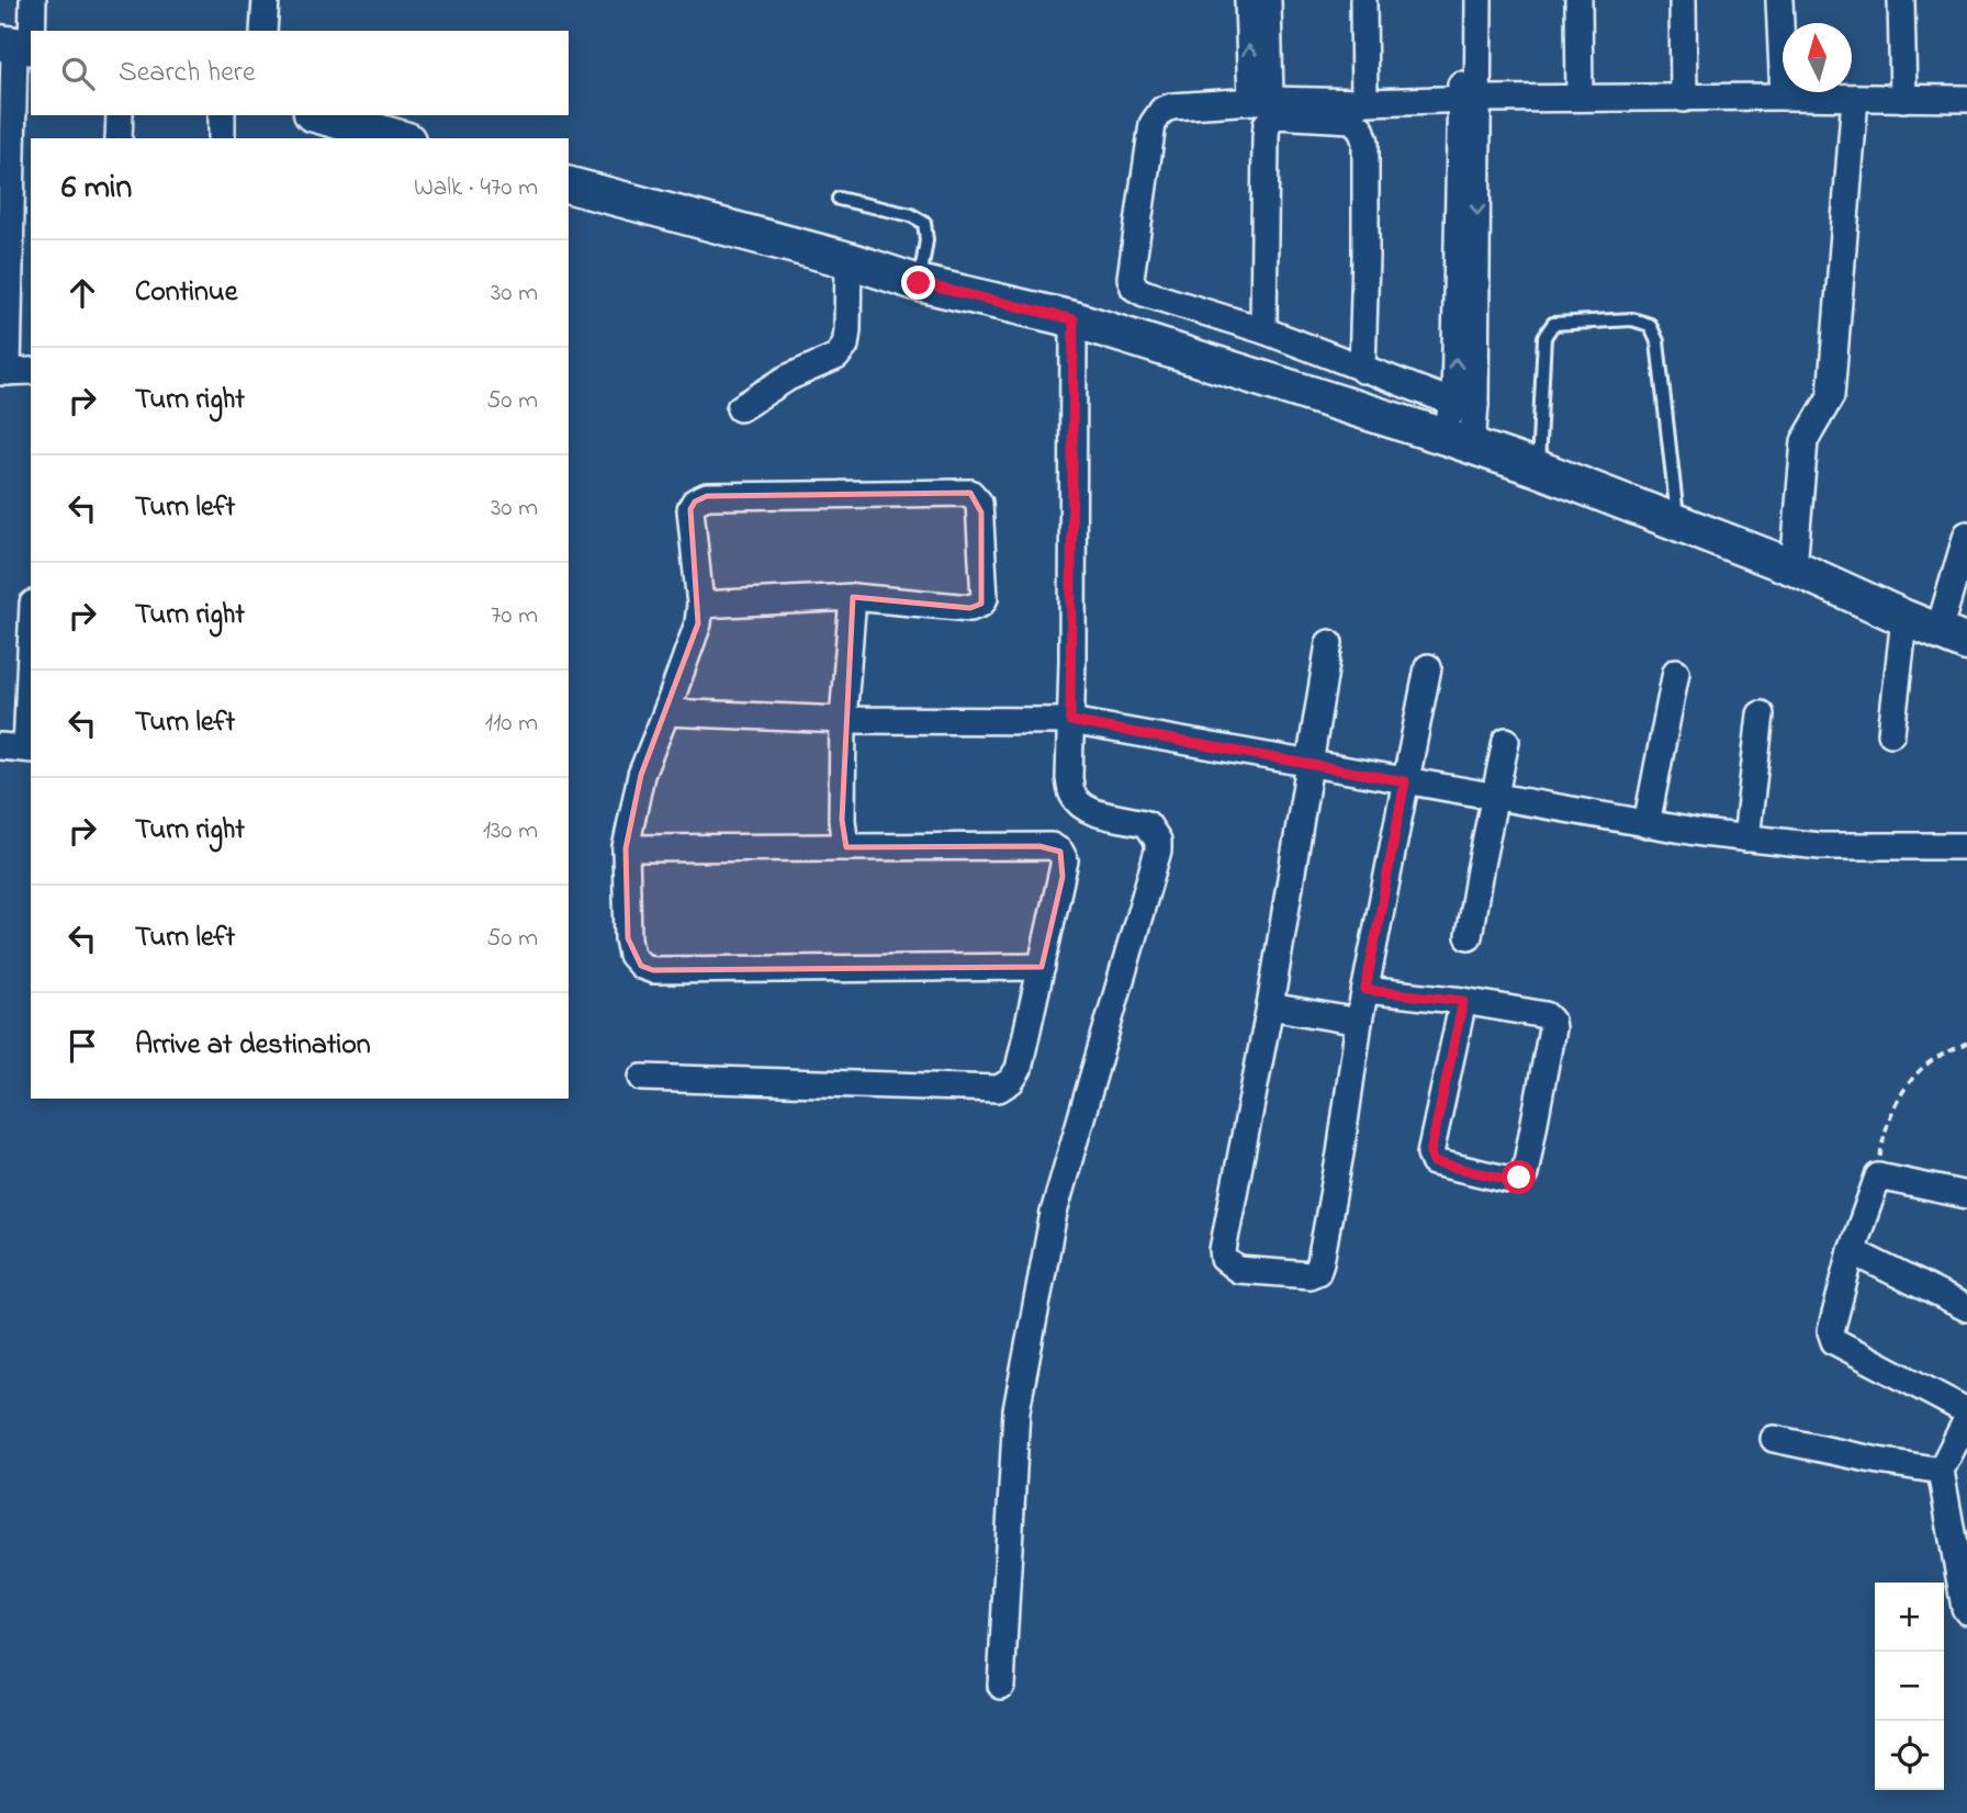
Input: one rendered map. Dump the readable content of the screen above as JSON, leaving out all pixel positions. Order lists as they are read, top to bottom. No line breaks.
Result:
{"north":"top","page":{"search":"Search here","heading":["6 min","Walk · 470 m"],"list":[["Continue","30 m"],["Turn right","50 m"],["Turn left","30 m"],["Turn right","70 m"],["Turn left","110 m"],["Turn right","130 m"],["Turn left","50 m"],"Arrive at destination"],"map_buttons":["+","−"]}}
